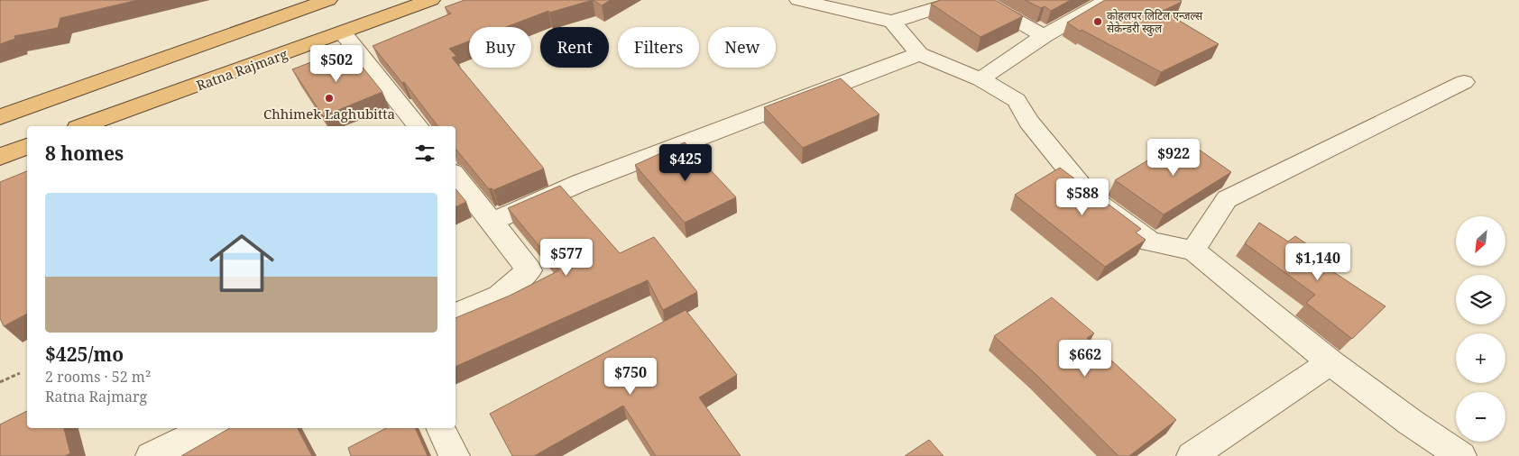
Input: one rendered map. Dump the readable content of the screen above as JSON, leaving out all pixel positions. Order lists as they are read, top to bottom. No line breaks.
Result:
{"streets":{"highway":["Ratna Rajmarg"]},"places":["कोहलपुर लिटिल एन्जल्स सेकेन्डरी स्कुल","Chhimek Laghubitta"],"north":"bottom left","page":{"chip":["Buy","Rent","Filters","New"],"price":["$502","$922","$425","$588","$577","$1,140","$662","$750"],"heading":"8 homes","list":[{"name":"$425/mo","note":"2 rooms · 52 m² · Ratna Rajmarg"}],"map_buttons":["+","−"]}}
